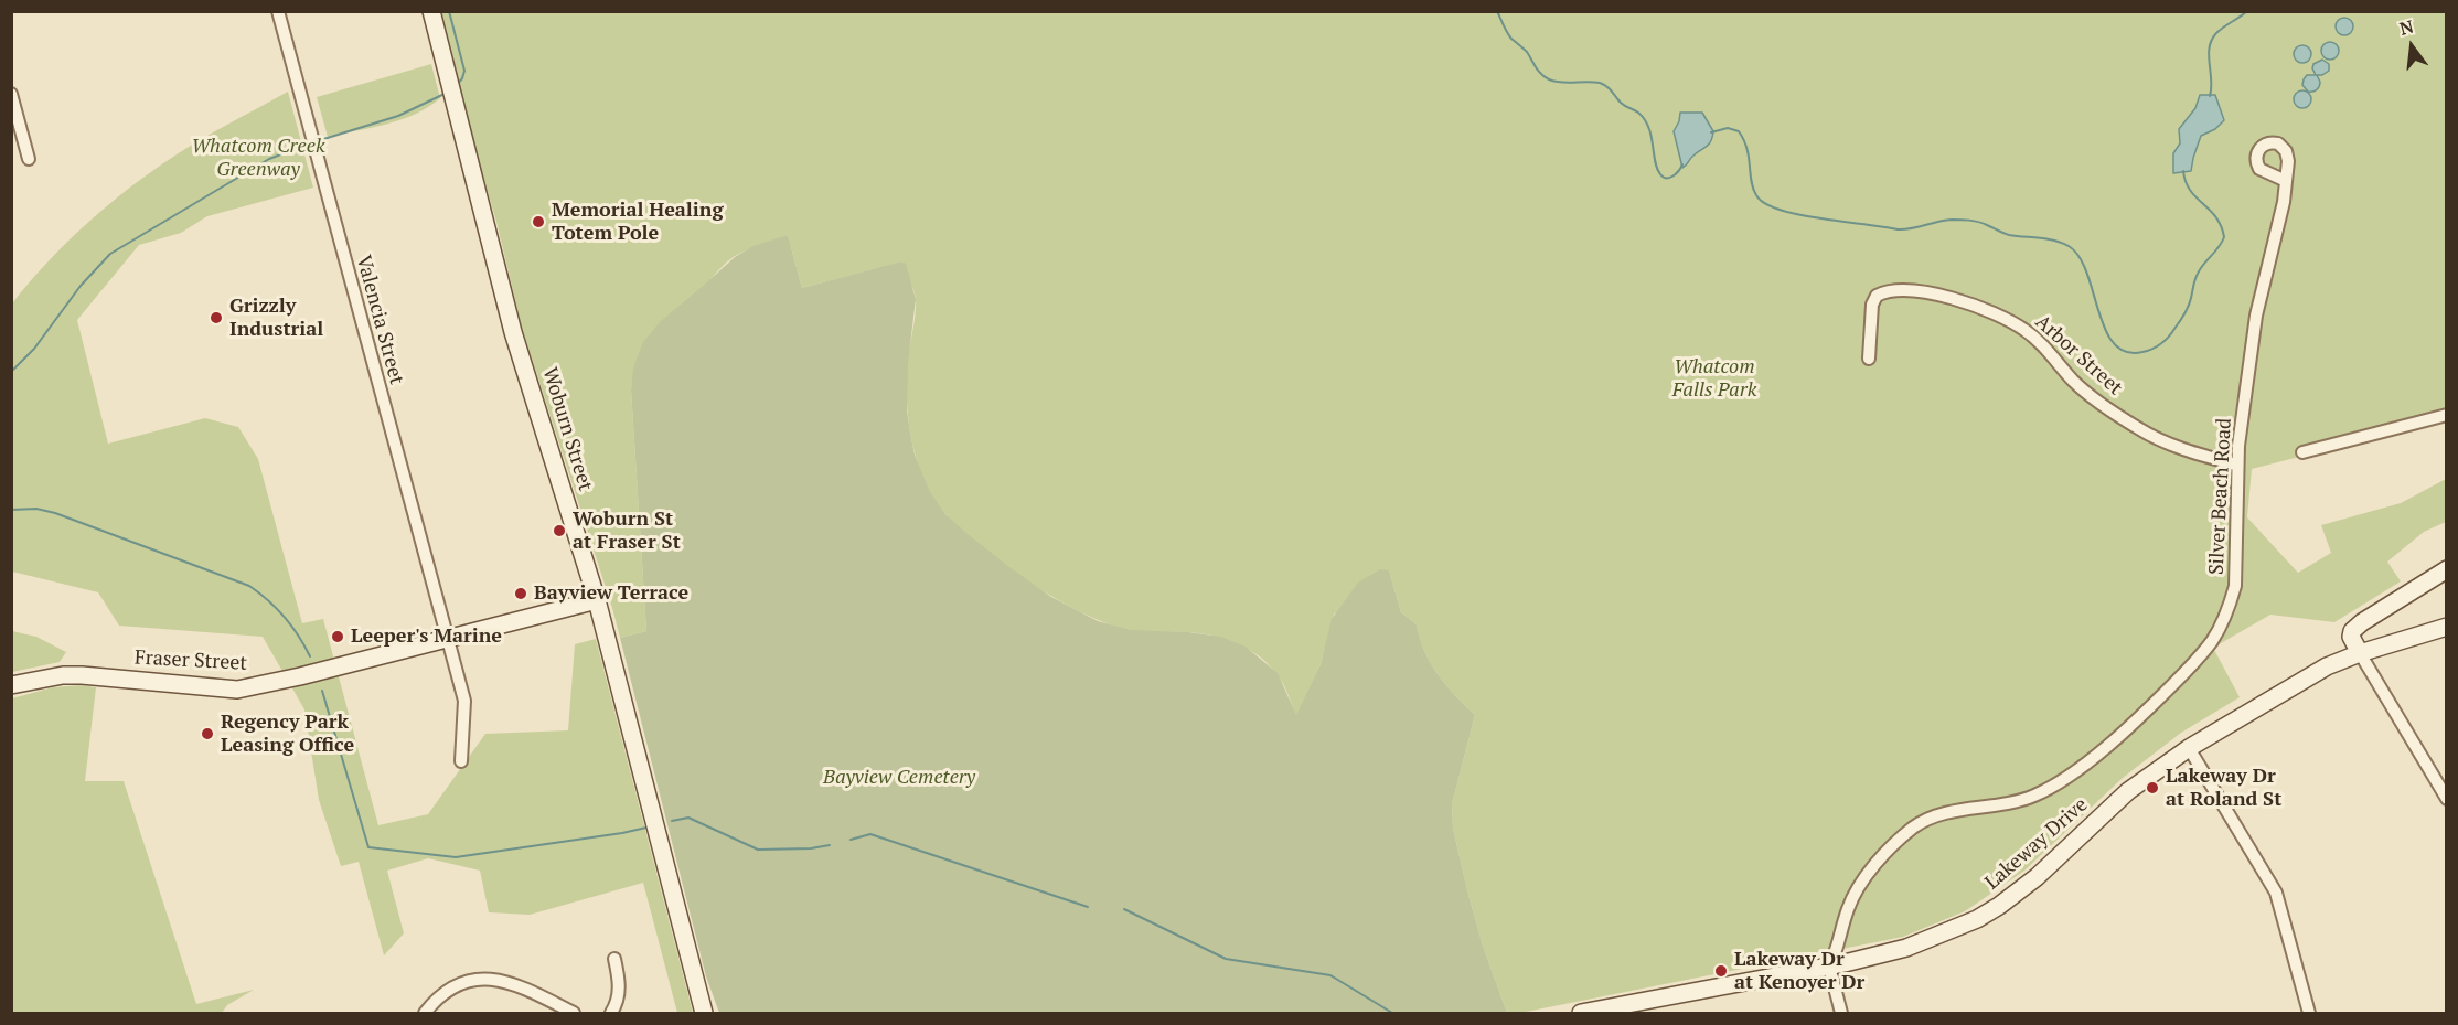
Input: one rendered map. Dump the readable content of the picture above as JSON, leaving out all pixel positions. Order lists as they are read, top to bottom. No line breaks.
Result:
{"streets":{"street":["Valencia Street","Arbor Street","Woburn Street","Silver Beach Road","Fraser Street","Lakeway Drive"]},"crossings":[["Valencia Street","Fraser Street"],["Arbor Street","Silver Beach Road"],["Woburn Street","Fraser Street"],["Silver Beach Road","Lakeway Drive"]],"parks":["Whatcom Creek Greenway","Whatcom Falls Park","Bayview Cemetery"],"places":["Memorial Healing Totem Pole","Grizzly Industrial","Woburn St at Fraser St","Bayview Terrace","Leeper's Marine","Regency Park Leasing Office","Lakeway Dr at Roland St","Lakeway Dr at Kenoyer Dr"],"north":"top"}
